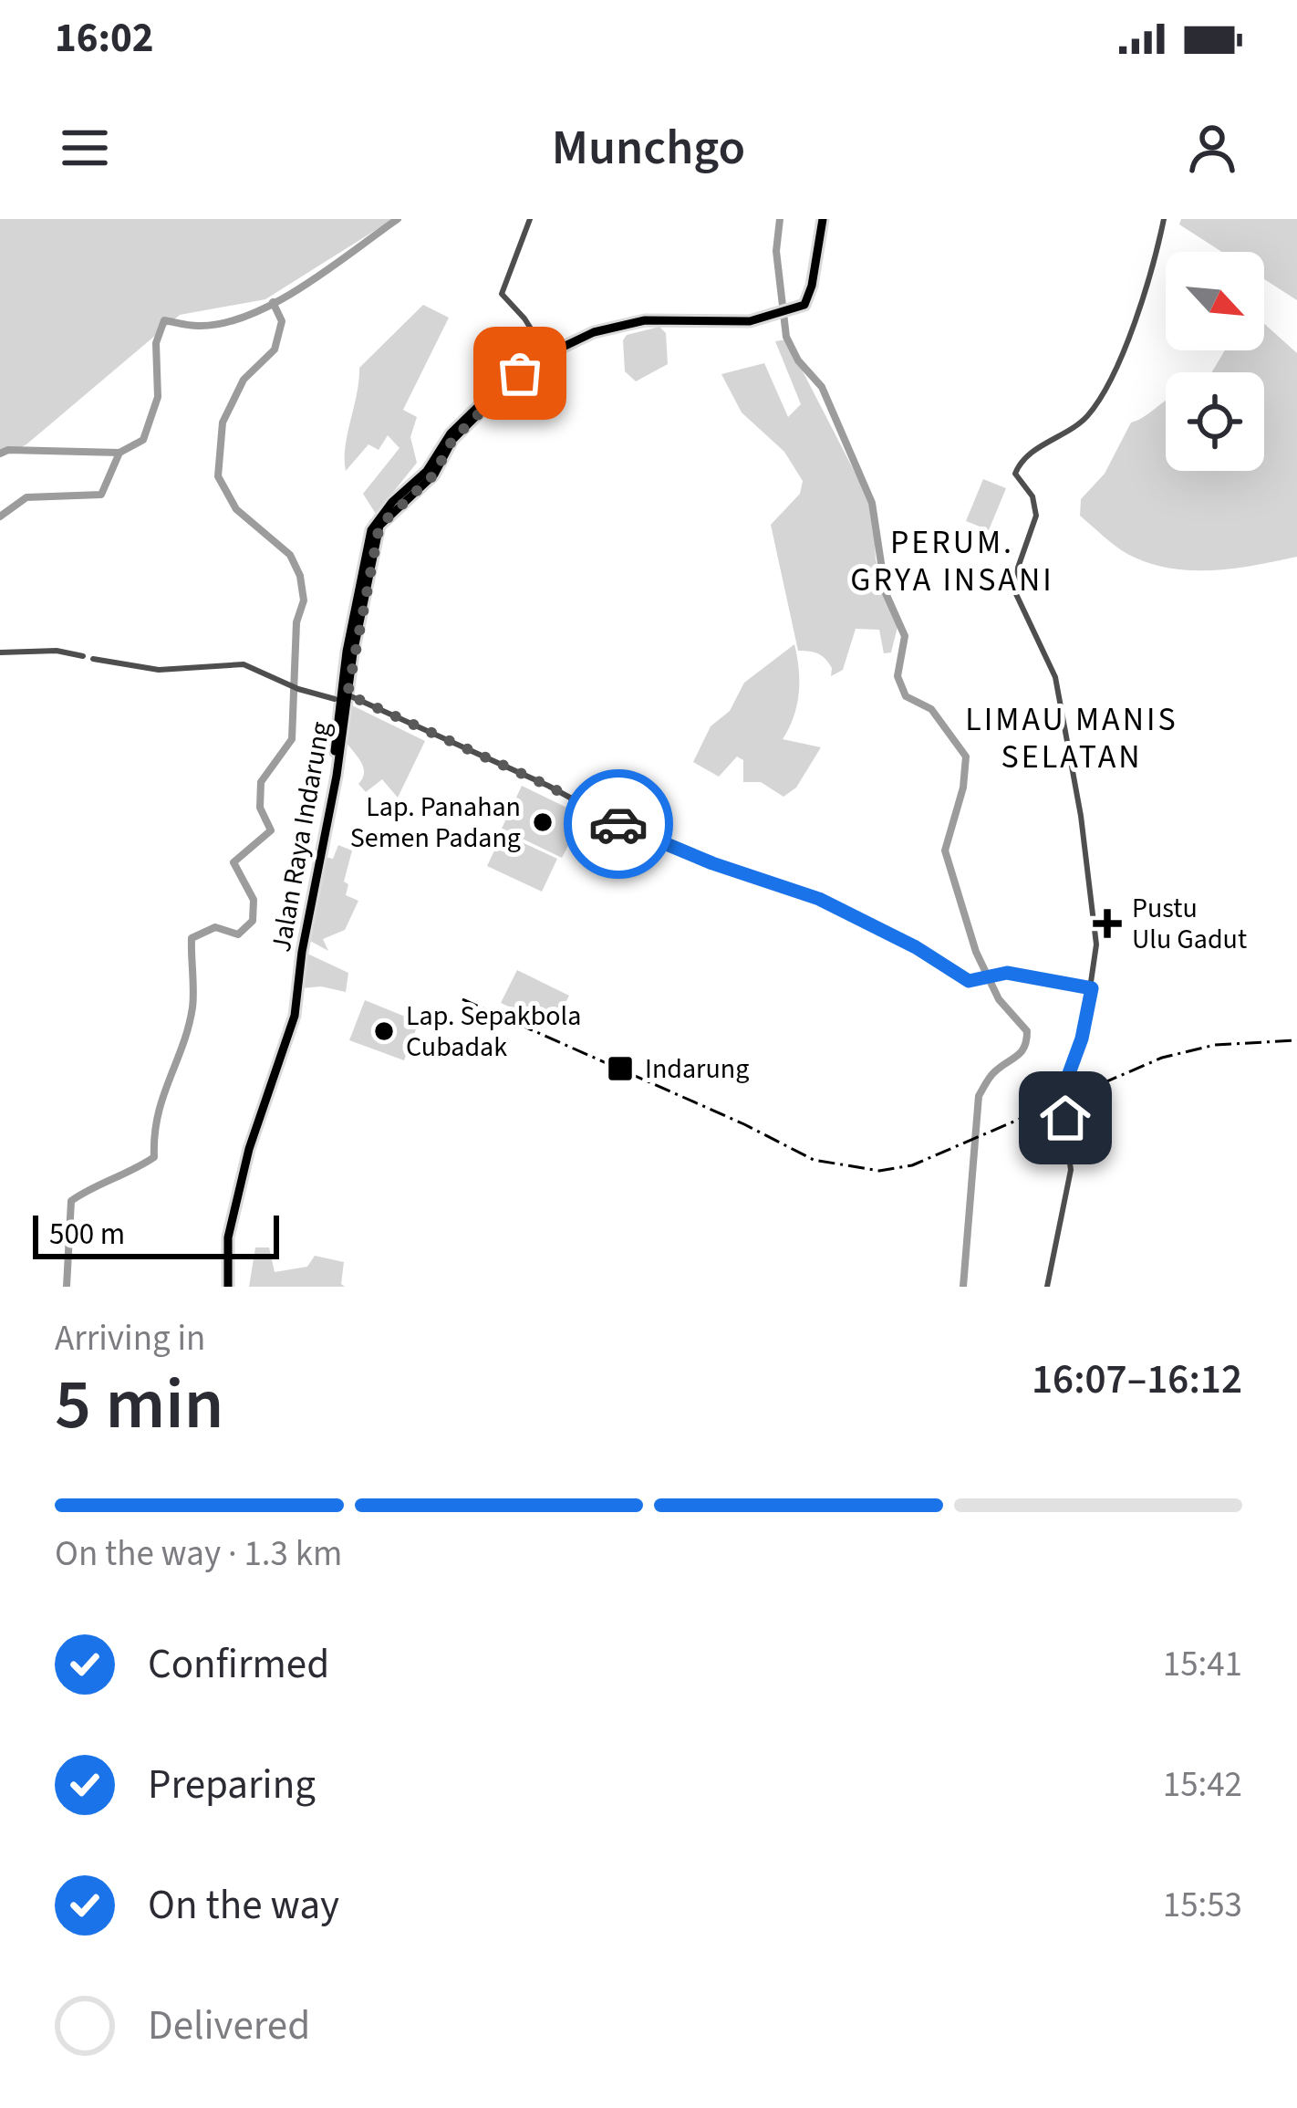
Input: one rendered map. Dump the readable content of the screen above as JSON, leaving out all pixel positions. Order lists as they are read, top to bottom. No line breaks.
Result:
{"streets":{"highway":["Jalan Raya Indarung"]},"districts":["PERUM. GRYA INSANI","LIMAU MANIS SELATAN"],"places":{"other":["Lap. Panahan Semen Padang","Lap. Sepakbola Cubadak"],"health":["Pustu Ulu Gadut"],"transit":["Indarung"]},"scale_bar":"500 m","north":"bottom right","page":{"status":"16:02","header":"Munchgo","scale":"500 m","heading":["5 min","Arriving in","16:07–16:12"],"bar":"On the way · 1.3 km","list":[["Confirmed","15:41"],["Preparing","15:42"],["On the way","15:53"],"Delivered"]}}
